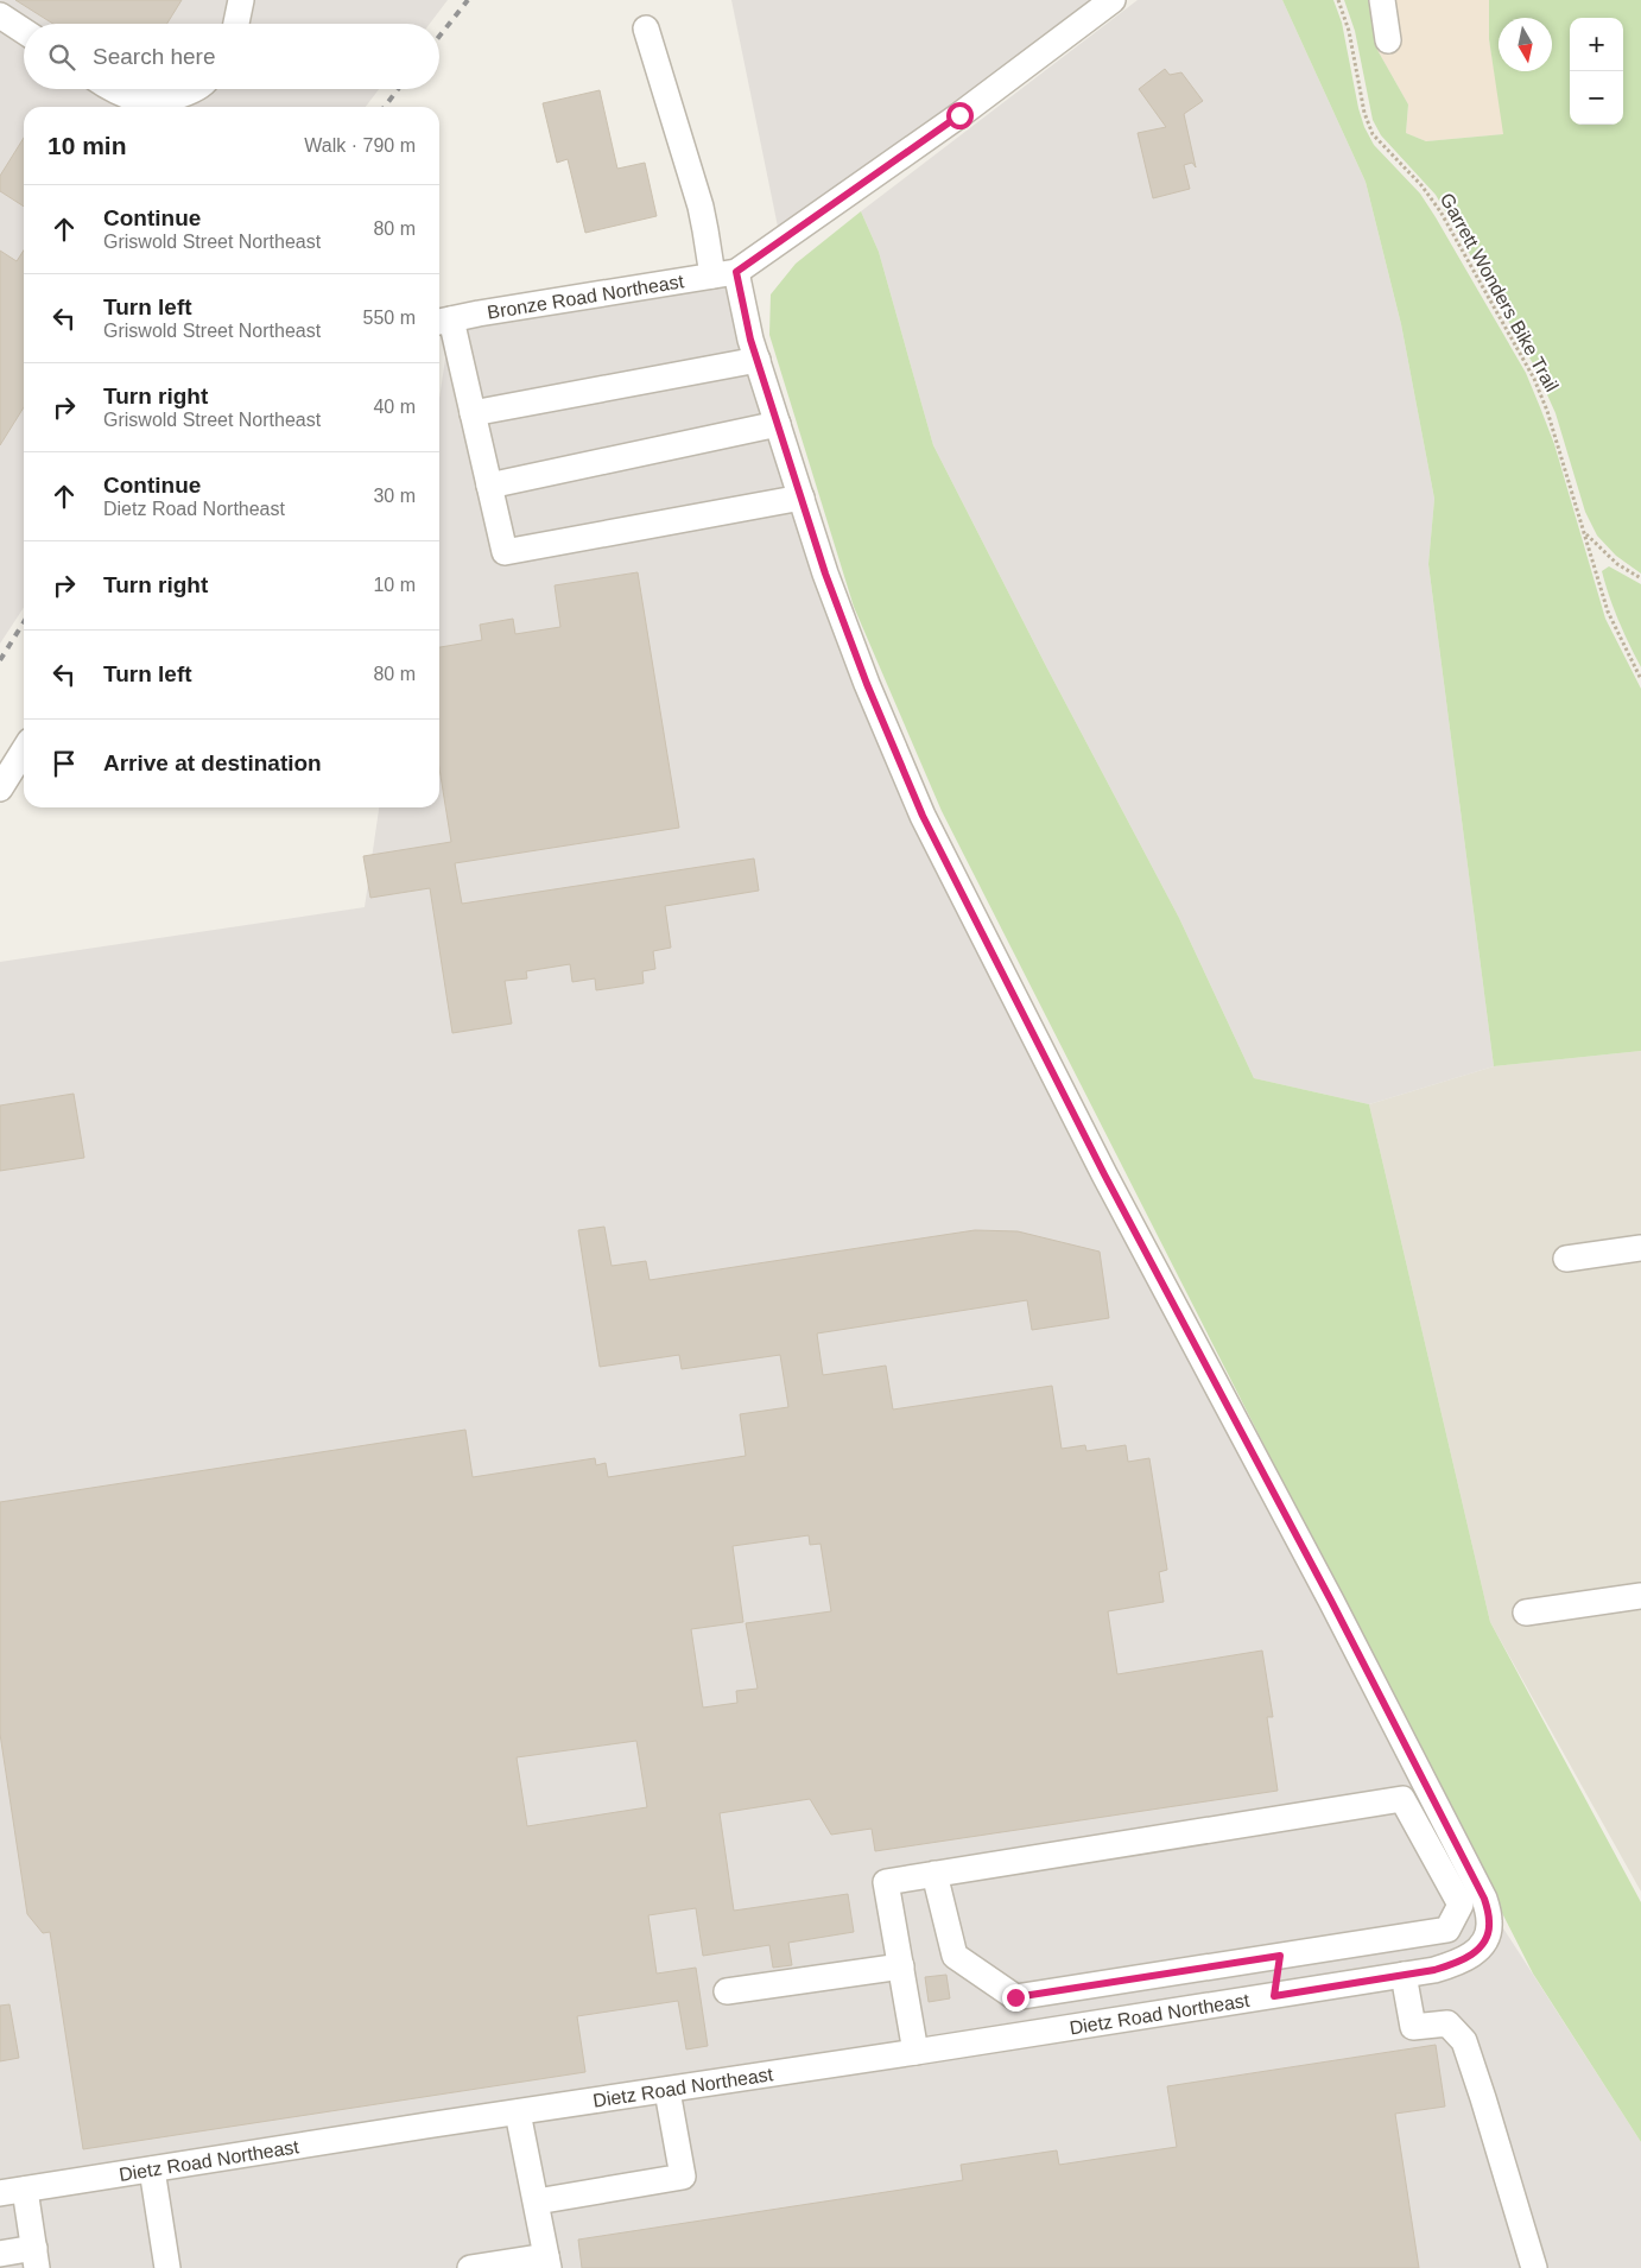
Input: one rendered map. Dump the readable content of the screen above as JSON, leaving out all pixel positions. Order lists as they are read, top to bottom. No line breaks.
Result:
{"streets":{"street":["Bronze Road Northeast","Dietz Road Northeast"],"path":["Garrett Wonders Bike Trail"]},"crossings":[["Bronze Road Northeast","Dietz Road Northeast"]],"north":"bottom","page":{"map_buttons":["+","−"],"search":"Search here","heading":["10 min","Walk · 790 m"],"list":[["Continue","Griswold Street Northeast","80 m"],["Turn left","Griswold Street Northeast","550 m"],["Turn right","Griswold Street Northeast","40 m"],["Continue","Dietz Road Northeast","30 m"],["Turn right","10 m"],["Turn left","80 m"],"Arrive at destination"]}}
